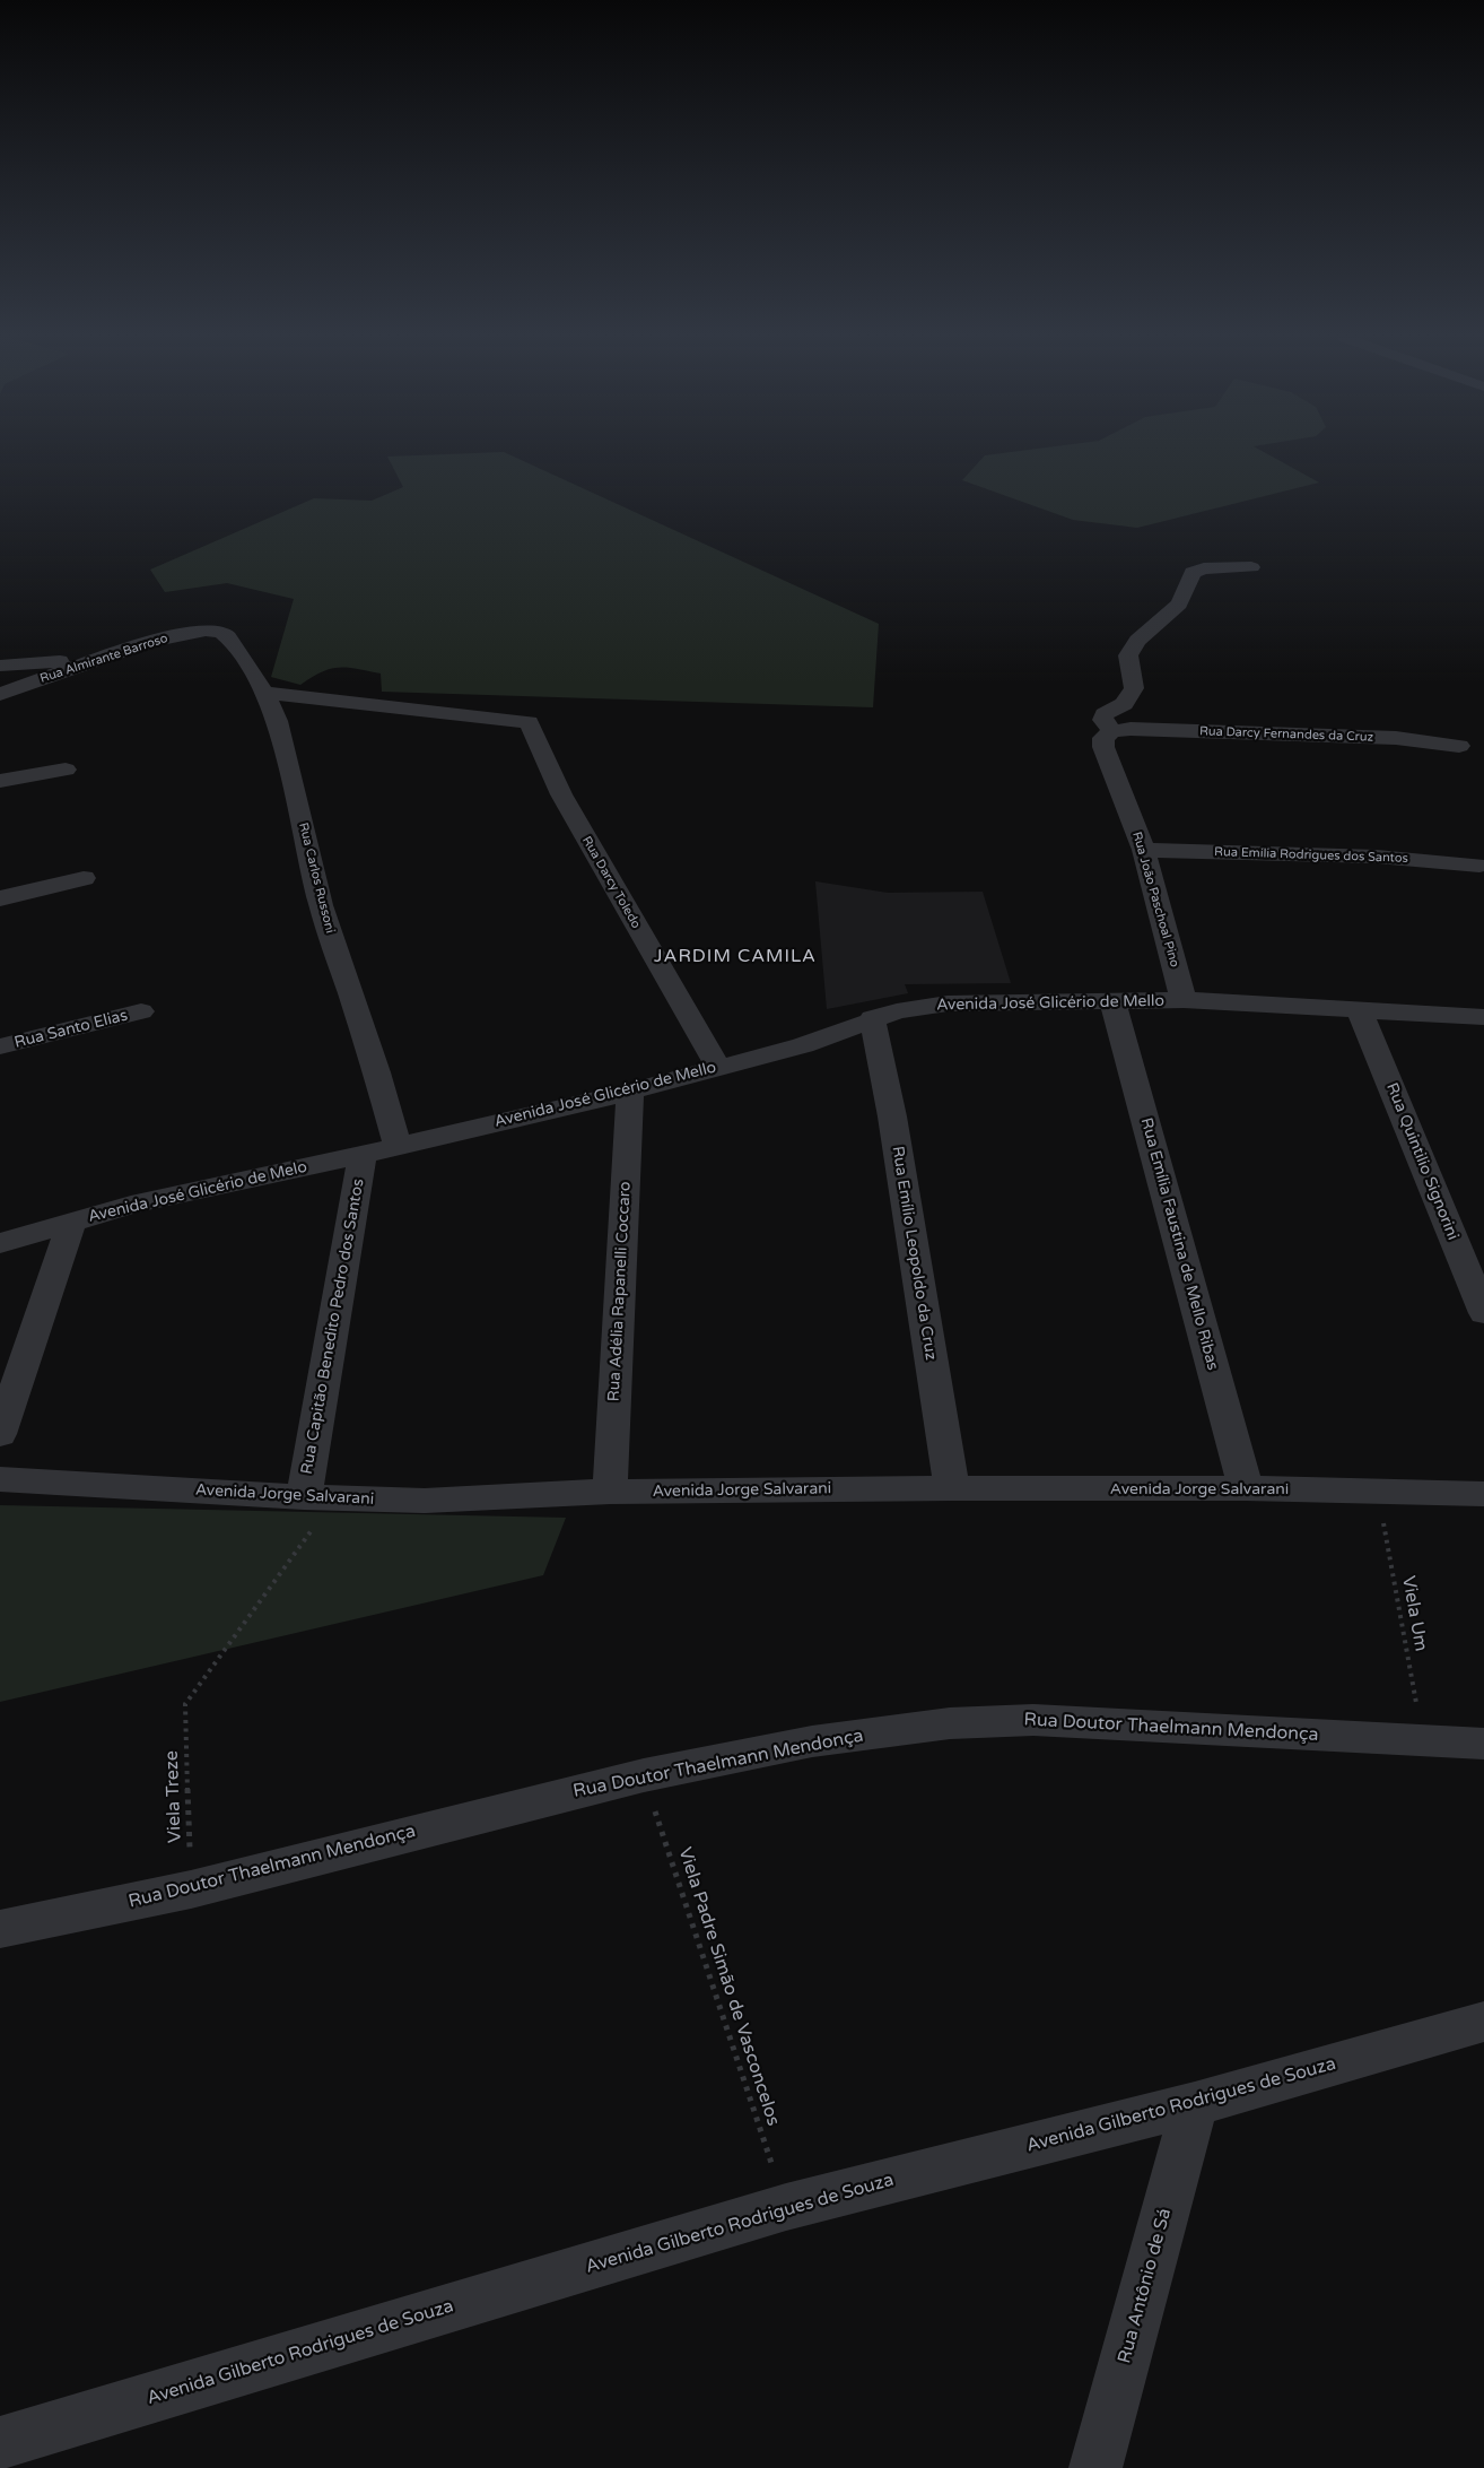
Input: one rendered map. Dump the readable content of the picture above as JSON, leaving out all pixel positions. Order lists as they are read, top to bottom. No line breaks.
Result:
{"streets":{"street":["Rua Almirante Barroso","Rua Darcy Fernandes da Cruz","Rua Emília Rodrigues dos Santos","Rua Carlos Russoni","Rua Darcy Toledo","Rua João Paschoal Pino","Avenida José Glicério de Mello","Rua Santo Elias","Rua Quintilio Signorini","Avenida José Glicério de Melo","Rua Emília Faustina de Mello Ribas","Rua Emílio Leopoldo da Cruz","Rua Adélia Rapanelli Coccaro","Rua Capitão Benedito Pedro dos Santos","Avenida Jorge Salvarani","Rua Doutor Thaelmann Mendonça","Avenida Gilberto Rodrigues de Souza","Rua Antônio de Sá"],"path":["Viela Um","Viela Treze","Viela Padre Simão de Vasconcelos"]},"crossings":[["Rua Almirante Barroso","Rua Carlos Russoni"],["Rua Darcy Fernandes da Cruz","Rua João Paschoal Pino"],["Rua Emília Rodrigues dos Santos","Rua João Paschoal Pino"],["Rua Carlos Russoni","Rua Darcy Toledo"],["Rua Carlos Russoni","Avenida José Glicério de Mello"],["Rua Carlos Russoni","Avenida José Glicério de Melo"],["Rua Darcy Toledo","Avenida José Glicério de Mello"],["Rua João Paschoal Pino","Avenida José Glicério de Mello"],["Avenida José Glicério de Mello","Rua Quintilio Signorini"],["Avenida José Glicério de Mello","Avenida José Glicério de Melo"],["Avenida José Glicério de Mello","Rua Emília Faustina de Mello Ribas"],["Avenida José Glicério de Mello","Rua Emílio Leopoldo da Cruz"],["Avenida José Glicério de Mello","Rua Adélia Rapanelli Coccaro"],["Avenida José Glicério de Melo","Rua Capitão Benedito Pedro dos Santos"],["Rua Emília Faustina de Mello Ribas","Avenida Jorge Salvarani"],["Rua Emílio Leopoldo da Cruz","Avenida Jorge Salvarani"],["Rua Adélia Rapanelli Coccaro","Avenida Jorge Salvarani"],["Rua Capitão Benedito Pedro dos Santos","Avenida Jorge Salvarani"],["Rua Capitão Benedito Pedro dos Santos","Viela Treze"],["Avenida Jorge Salvarani","Viela Um"],["Avenida Jorge Salvarani","Viela Treze"],["Viela Um","Rua Doutor Thaelmann Mendonça"],["Rua Doutor Thaelmann Mendonça","Viela Treze"],["Rua Doutor Thaelmann Mendonça","Viela Padre Simão de Vasconcelos"],["Viela Padre Simão de Vasconcelos","Avenida Gilberto Rodrigues de Souza"],["Avenida Gilberto Rodrigues de Souza","Rua Antônio de Sá"]],"districts":["JARDIM CAMILA"]}
